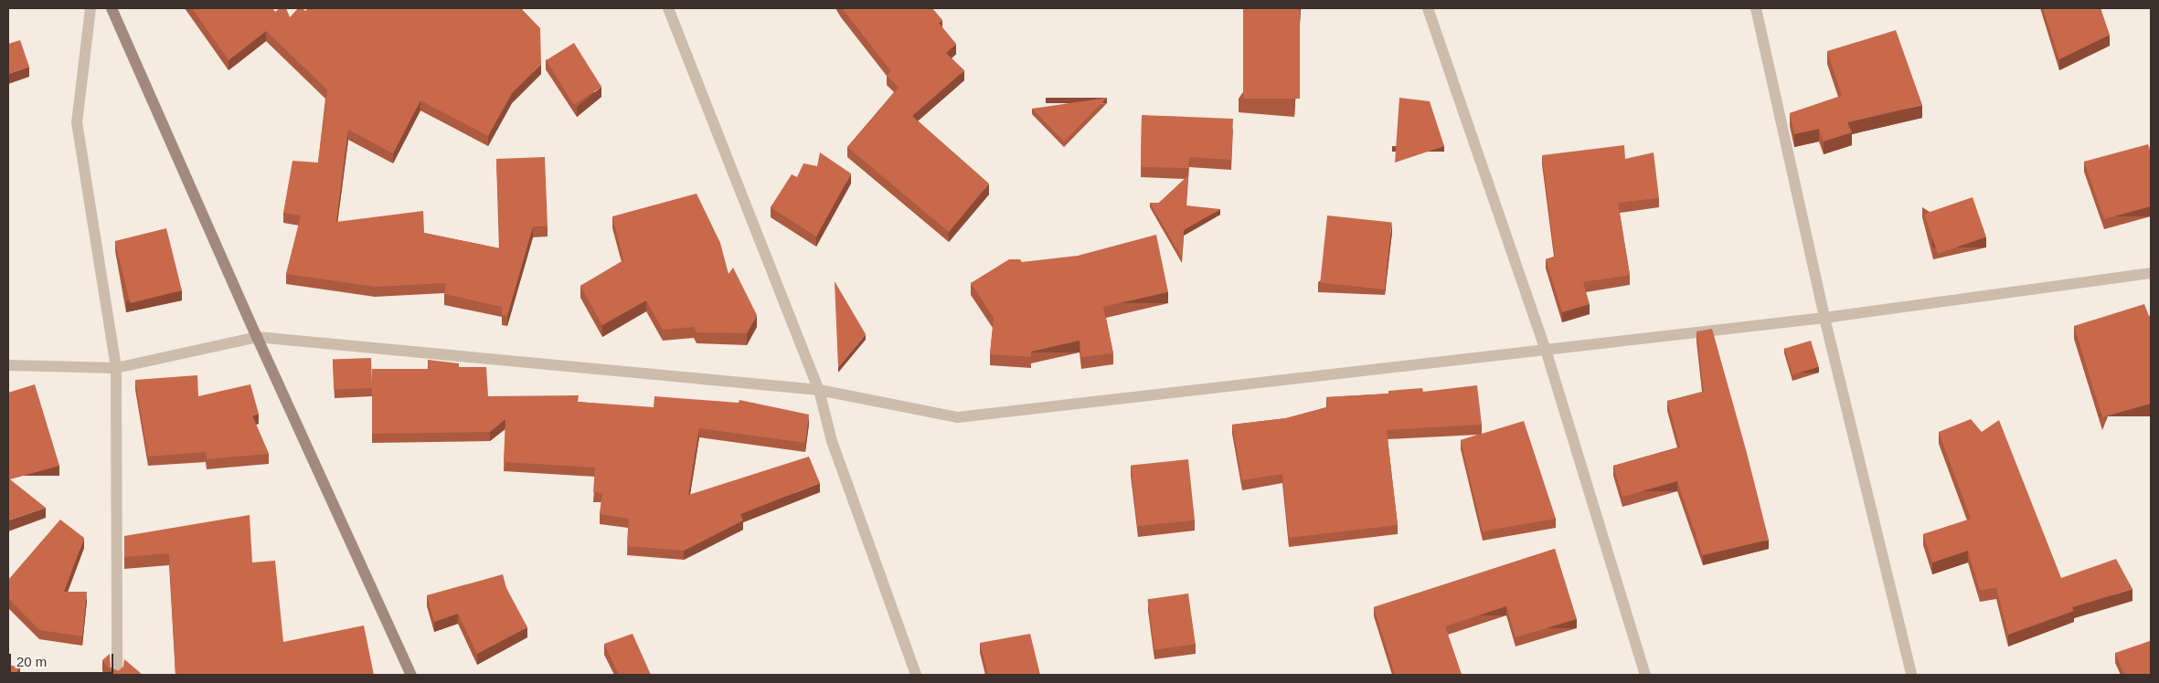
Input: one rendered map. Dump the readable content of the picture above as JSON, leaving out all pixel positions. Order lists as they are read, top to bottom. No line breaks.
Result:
{"scale_bar":"20 m"}
